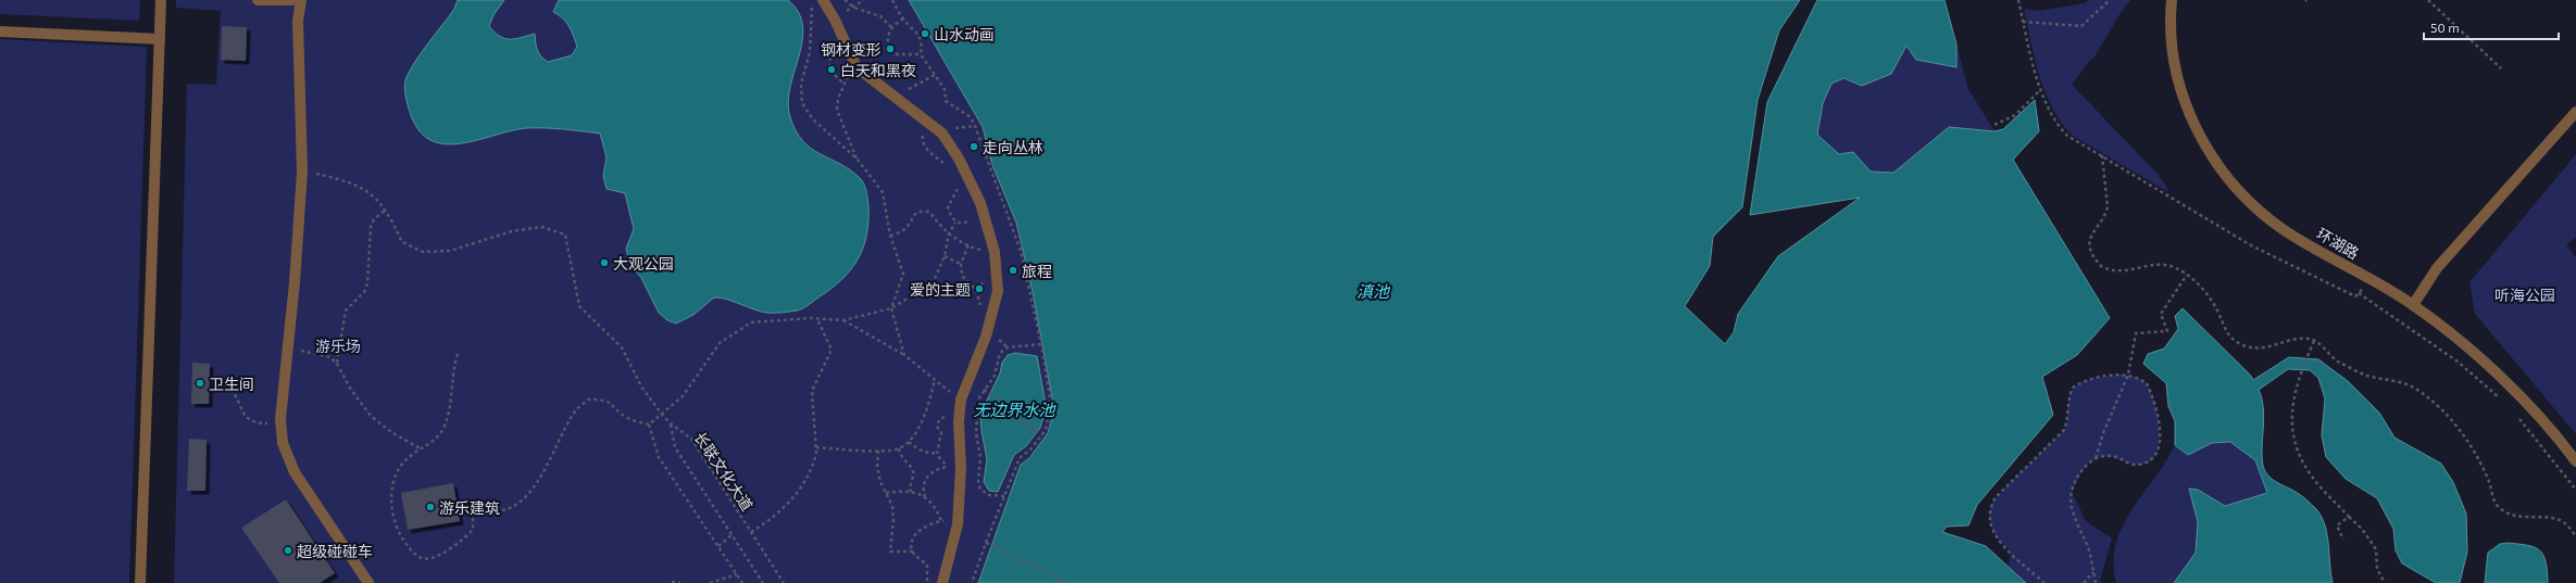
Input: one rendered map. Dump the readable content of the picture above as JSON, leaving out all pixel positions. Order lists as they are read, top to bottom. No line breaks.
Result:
{"streets":{"street":["环湖路"],"path":["长联文化大道"]},"water":["滇池","无边界水池"],"parks":["听海公园","游乐场"],"places":["山水动画","钢材变形","白天和黑夜","走向丛林","大观公园","旅程","爱的主题","卫生间","游乐建筑","超级碰碰车"],"scale_bar":"50 m"}
